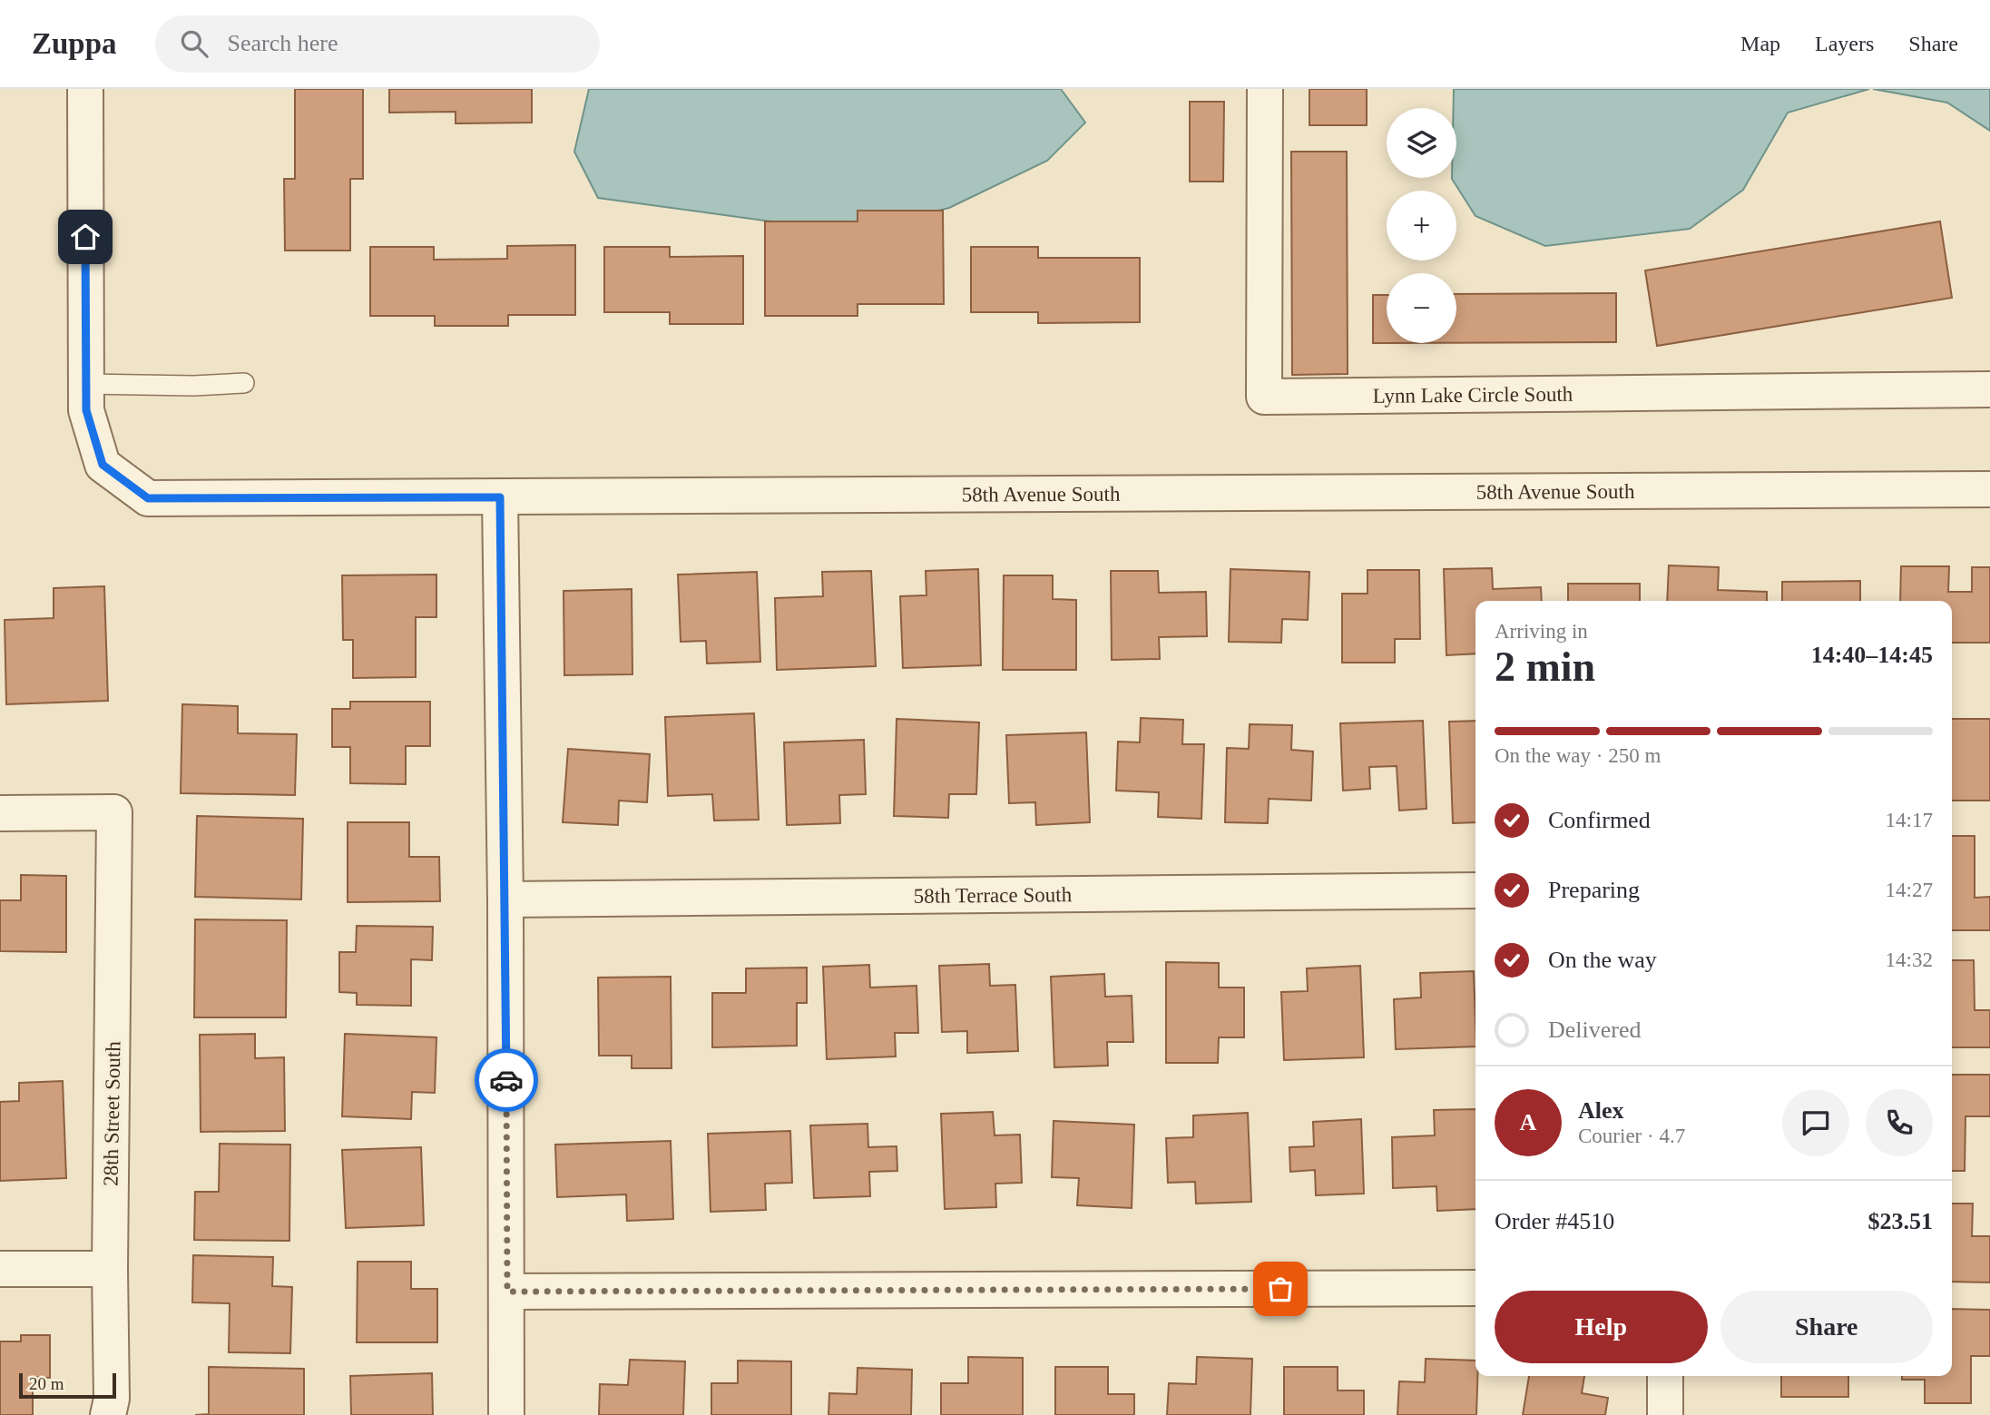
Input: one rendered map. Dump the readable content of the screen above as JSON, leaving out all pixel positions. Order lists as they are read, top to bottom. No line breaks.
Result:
{"streets":{"street":["Lynn Lake Circle South","58th Avenue South","58th Terrace South","28th Street South"]},"scale_bar":"20 m","page":{"header":"Zuppa","search":"Search here","nav":["Map","Layers","Share"],"map_buttons":["+","−"],"heading":["2 min","Arriving in","14:40–14:45"],"panel":["Alex","Courier · 4.7","Order #4510","$23.51"],"bar":"On the way · 250 m","list":[["Confirmed","14:17"],["Preparing","14:27"],["On the way","14:32"],"Delivered"],"round":"A","buttons":["Help","Share"],"scale":"20 m"}}
